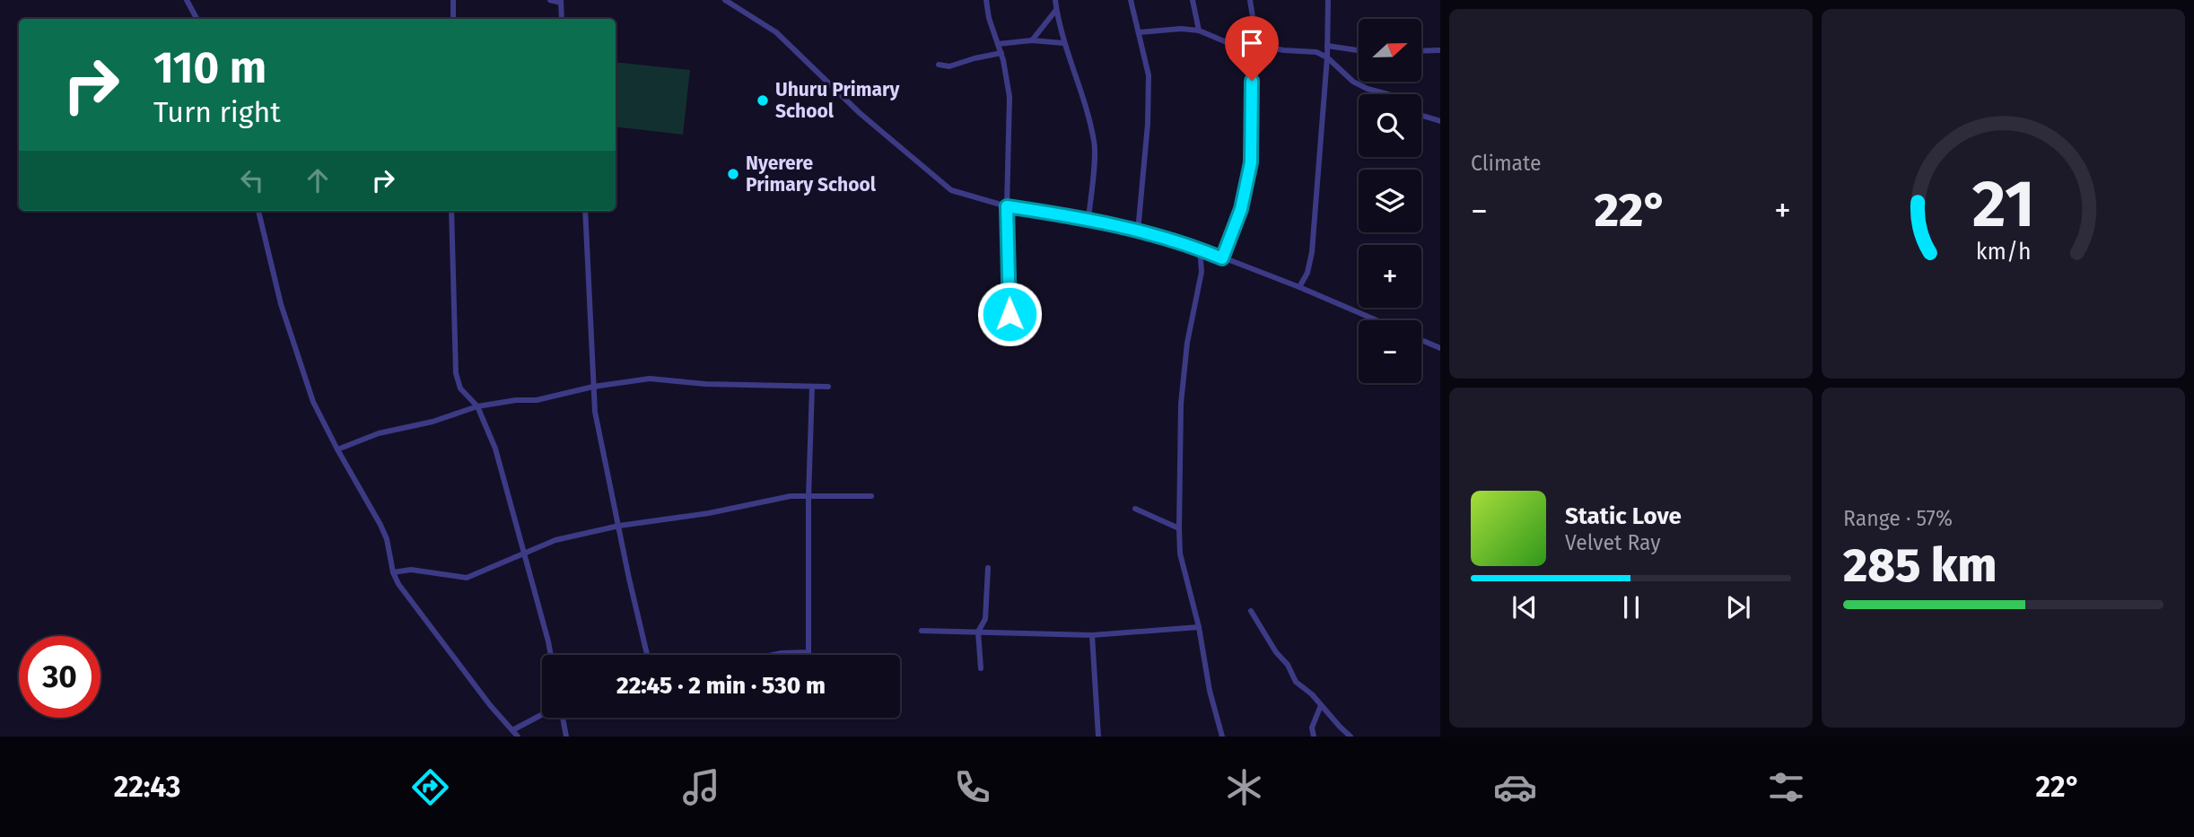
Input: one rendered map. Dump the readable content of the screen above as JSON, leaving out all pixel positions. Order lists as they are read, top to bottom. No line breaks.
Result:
{"places":["Uhuru Primary School","Nyerere Primary School"],"north":"right","page":{"tile":["Climate",["Range · 57%","285 km"]],"map_buttons":["+","−"],"turn":["110 m","Turn right"],"heat":["−","22°","+"],"song":["Static Love","Velvet Ray"],"limit":"30","trip":"22:45 · 2 min · 530 m","tabs":["22:43","22°"],"gauge":["21","km/h"]}}
